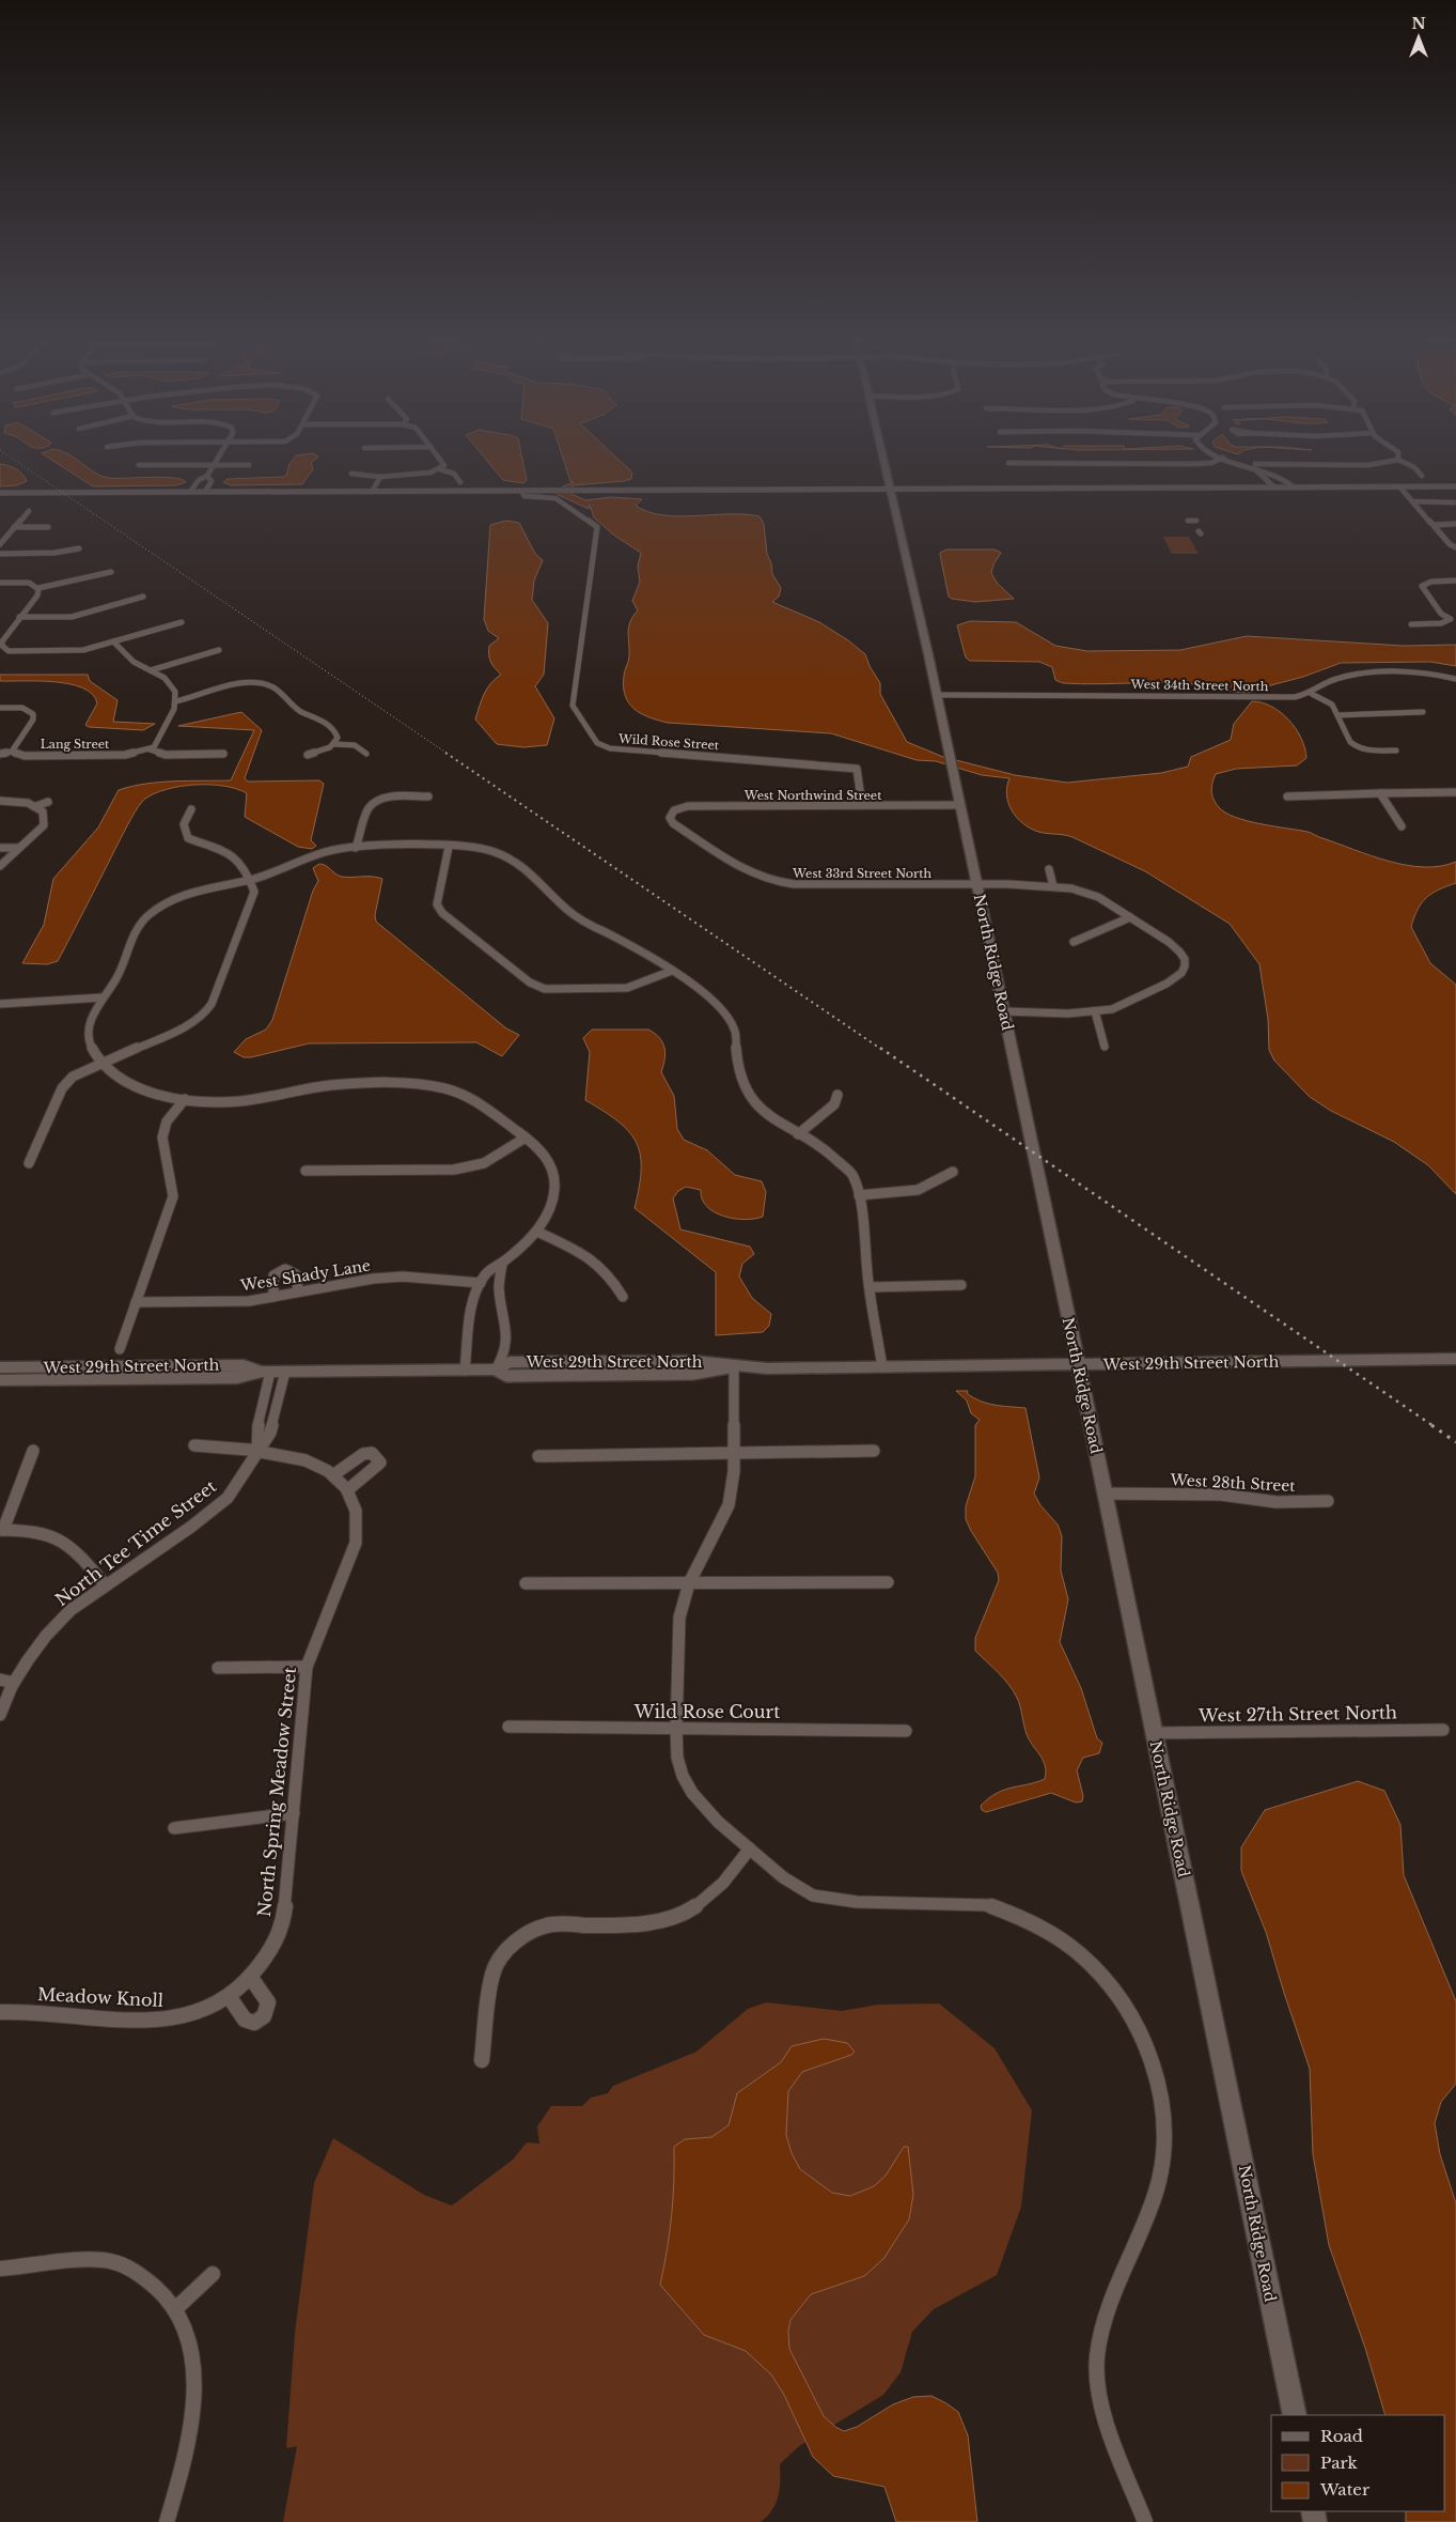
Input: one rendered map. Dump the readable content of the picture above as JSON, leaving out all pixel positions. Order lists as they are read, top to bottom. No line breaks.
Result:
{"streets":{"main road":["North Ridge Road","West 29th Street North"],"street":["West 34th Street North","Wild Rose Street","Lang Street","West Northwind Street","West 33rd Street North","West Shady Lane","West 28th Street","North Tee Time Street","Wild Rose Court","West 27th Street North","North Spring Meadow Street","Meadow Knoll"]},"crossings":[["West 34th Street North","North Ridge Road"],["Wild Rose Street","West Northwind Street"],["West Northwind Street","West 33rd Street North"],["West Northwind Street","North Ridge Road"],["West 33rd Street North","North Ridge Road"],["North Ridge Road","West 29th Street North"],["North Ridge Road","West 28th Street"],["North Ridge Road","West 27th Street North"],["West 29th Street North","North Tee Time Street"],["North Tee Time Street","North Spring Meadow Street"],["North Spring Meadow Street","Meadow Knoll"]],"legend":["Road","Park","Water"],"north":"top"}
